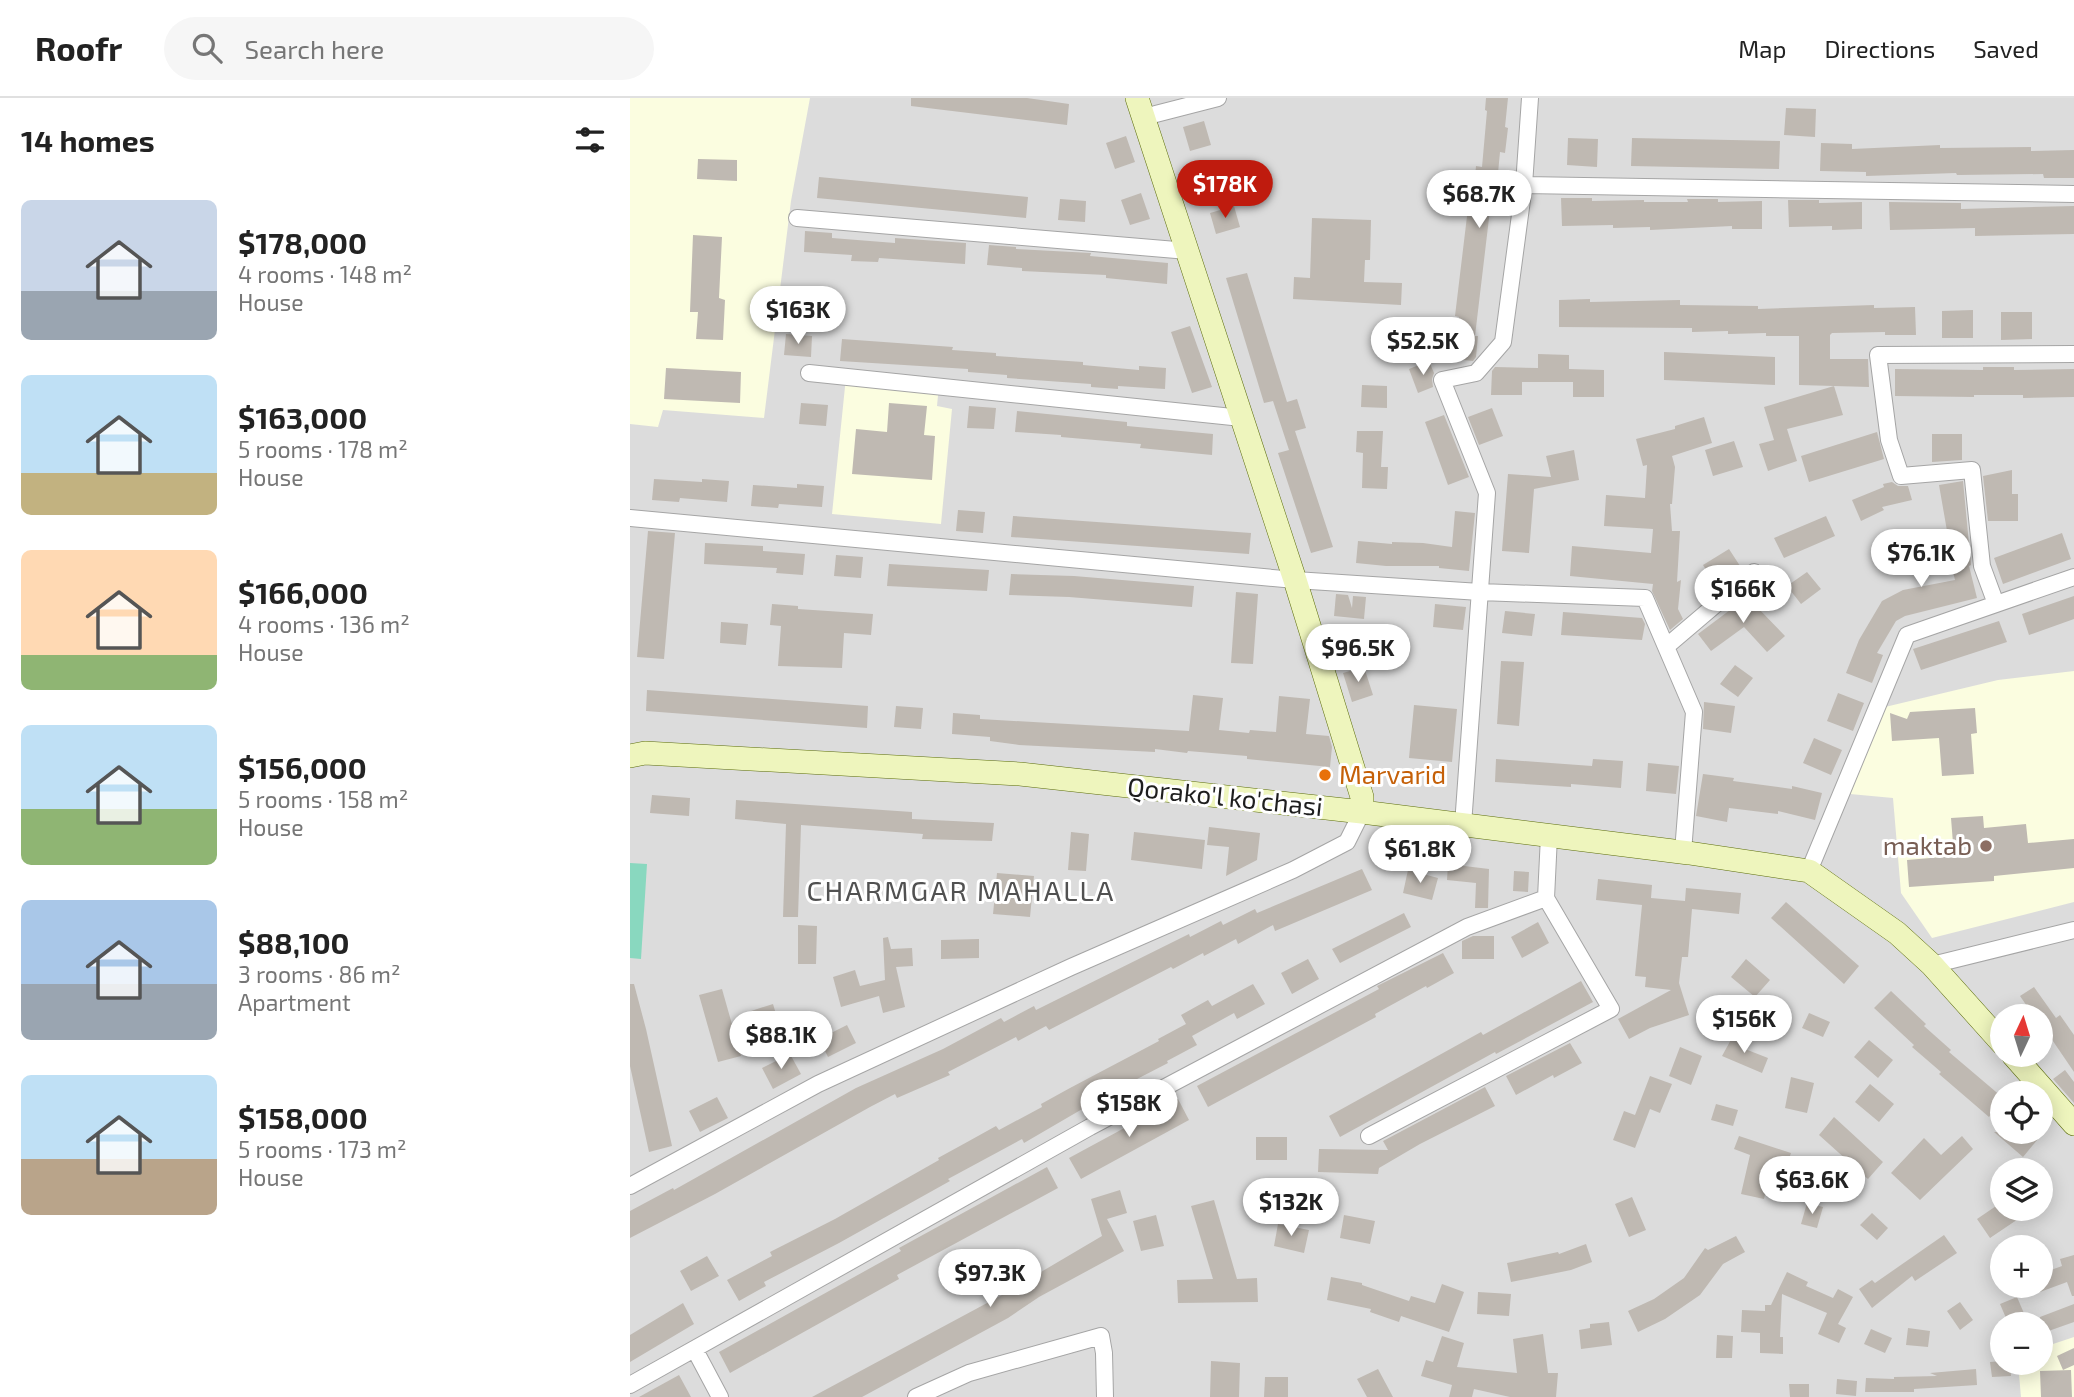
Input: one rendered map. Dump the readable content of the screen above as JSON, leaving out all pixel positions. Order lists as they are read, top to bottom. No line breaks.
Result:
{"streets":{"street":["Qorako'l ko'chasi"]},"districts":["CHARMGAR MAHALLA"],"places":["Marvarid","maktab"],"north":"top","page":{"header":"Roofr","search":"Search here","nav":["Map","Directions","Saved"],"heading":"14 homes","price":["$178K","$68.7K","$163K","$52.5K","$76.1K","$166K","$96.5K","$61.8K","$156K","$88.1K","$158K","$63.6K","$132K","$97.3K"],"list":[{"name":"$178,000","note":"4 rooms · 148 m² · House"},{"name":"$163,000","note":"5 rooms · 178 m² · House"},{"name":"$166,000","note":"4 rooms · 136 m² · House"},{"name":"$156,000","note":"5 rooms · 158 m² · House"},{"name":"$88,100","note":"3 rooms · 86 m² · Apartment"},{"name":"$158,000","note":"5 rooms · 173 m² · House"}],"map_buttons":["+","−"]}}
